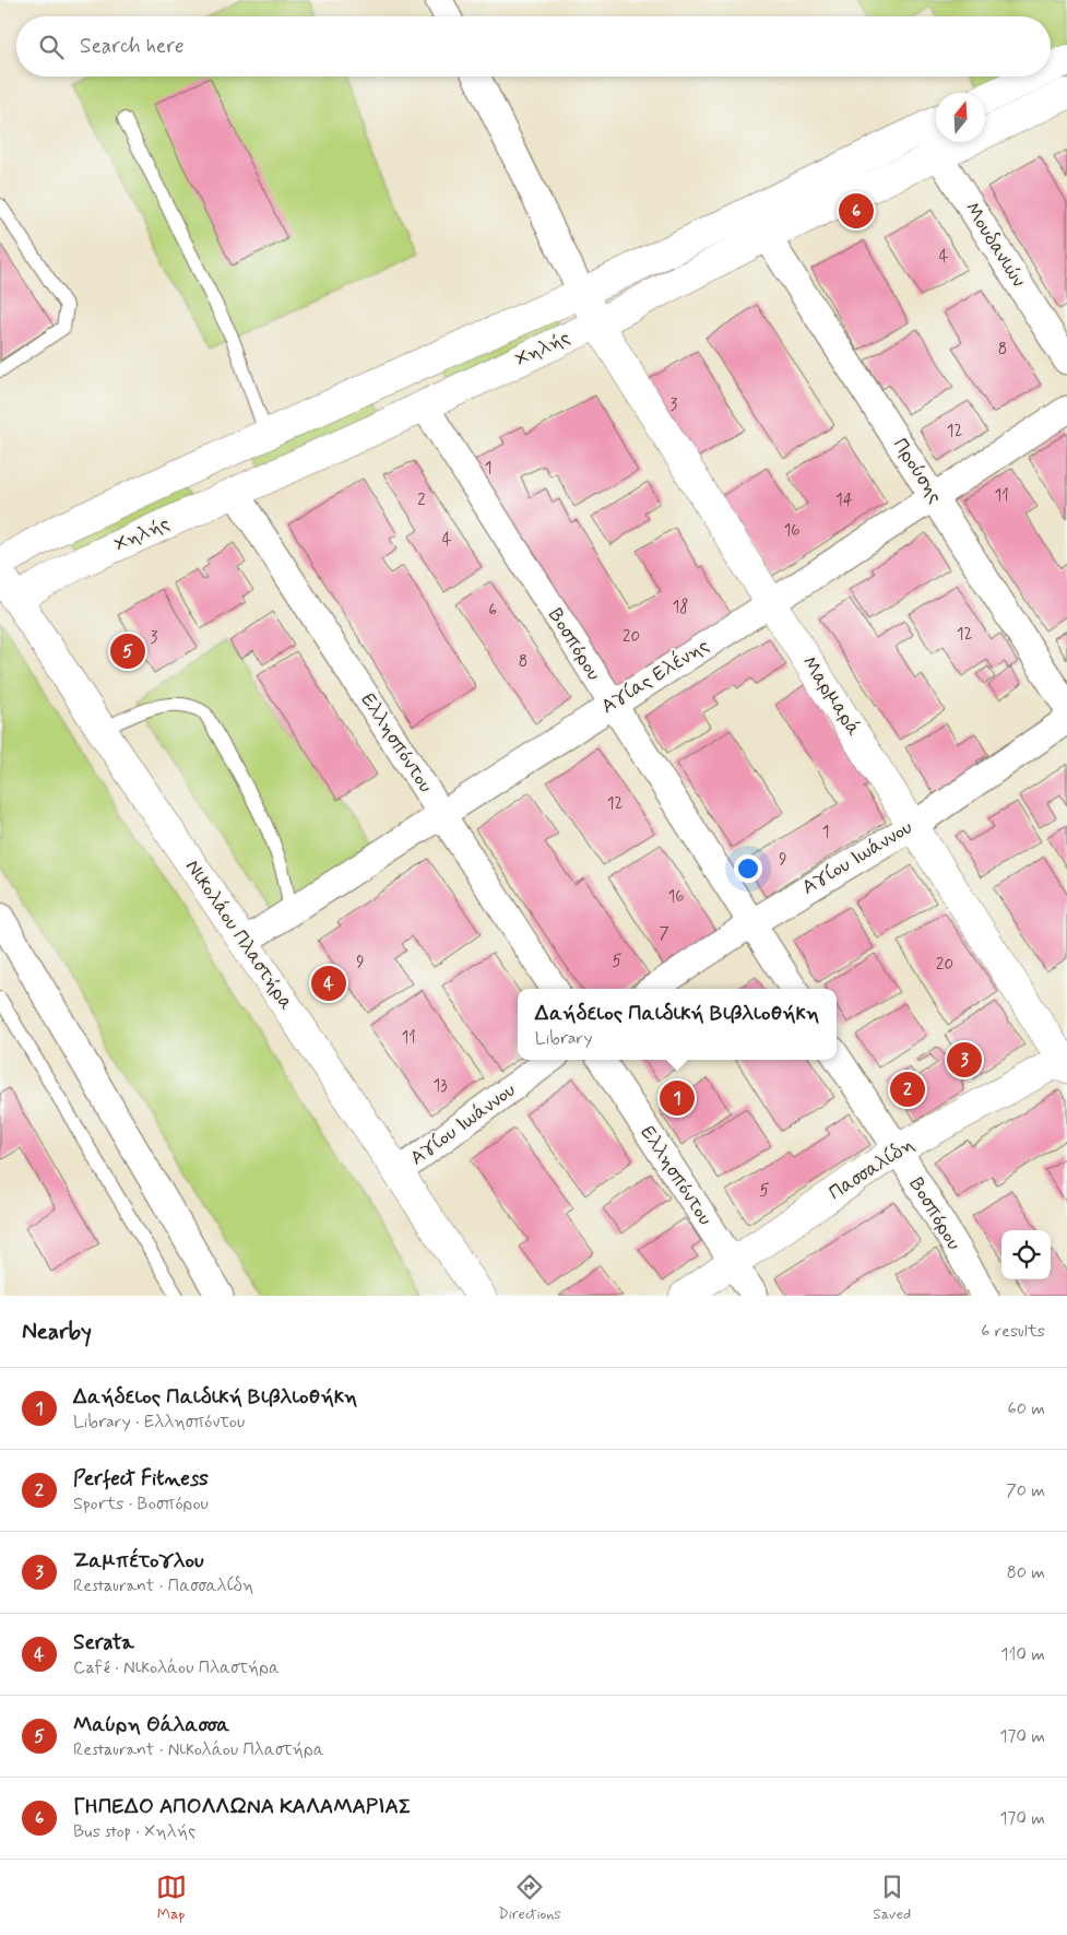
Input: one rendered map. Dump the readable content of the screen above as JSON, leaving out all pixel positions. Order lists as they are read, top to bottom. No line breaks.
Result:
{"streets":{"main road":["Χηλής","Μαρμαρά","Νικολάου Πλαστήρα","Πασσαλίδη"],"street":["Μουδανιών","Προύσης","Βοσπόρου","Αγίας Ελένης","Ελλησπόντου","Αγίου Ιωάννου"]},"crossings":[["Μουδανιών","Χηλής"],["Χηλής","Προύσης"],["Χηλής","Βοσπόρου"],["Χηλής","Μαρμαρά"],["Χηλής","Ελλησπόντου"],["Χηλής","Νικολάου Πλαστήρα"],["Προύσης","Αγίας Ελένης"],["Βοσπόρου","Αγίας Ελένης"],["Βοσπόρου","Αγίου Ιωάννου"],["Βοσπόρου","Πασσαλίδη"],["Αγίας Ελένης","Μαρμαρά"],["Αγίας Ελένης","Ελλησπόντου"],["Αγίας Ελένης","Νικολάου Πλαστήρα"],["Μαρμαρά","Αγίου Ιωάννου"],["Μαρμαρά","Πασσαλίδη"],["Ελλησπόντου","Πασσαλίδη"],["Αγίου Ιωάννου","Νικολάου Πλαστήρα"]],"house_numbers":["4","8","3","12","1","11","2","14","16","4","18","6","12","20","3","8","12","1","9","16","7","5","9","20","11","13","5"],"north":"top","page":{"search":"Search here","pins":["6","5","4","3","2","1"],"popup":["Δαήδειος Παιδική Βιβλιοθήκη","Library"],"heading":["Nearby","6 results"],"list":[{"mark":"1","name":"Δαήδειος Παιδική Βιβλιοθήκη","note":"Library · Ελλησπόντου","value":"60 m"},{"mark":"2","name":"Perfect Fitness","note":"Sports · Βοσπόρου","value":"70 m"},{"mark":"3","name":"Ζαμπέτογλου","note":"Restaurant · Πασσαλίδη","value":"80 m"},{"mark":"4","name":"Serata","note":"Café · Νικολάου Πλαστήρα","value":"110 m"},{"mark":"5","name":"Μαύρη Θάλασσα","note":"Restaurant · Νικολάου Πλαστήρα","value":"170 m"},{"mark":"6","name":"ΓΗΠΕΔΟ ΑΠΟΛΛΩΝΑ ΚΑΛΑΜΑΡΙΑΣ","note":"Bus stop · Χηλής","value":"170 m"}],"nav":["Map","Directions","Saved"]}}
